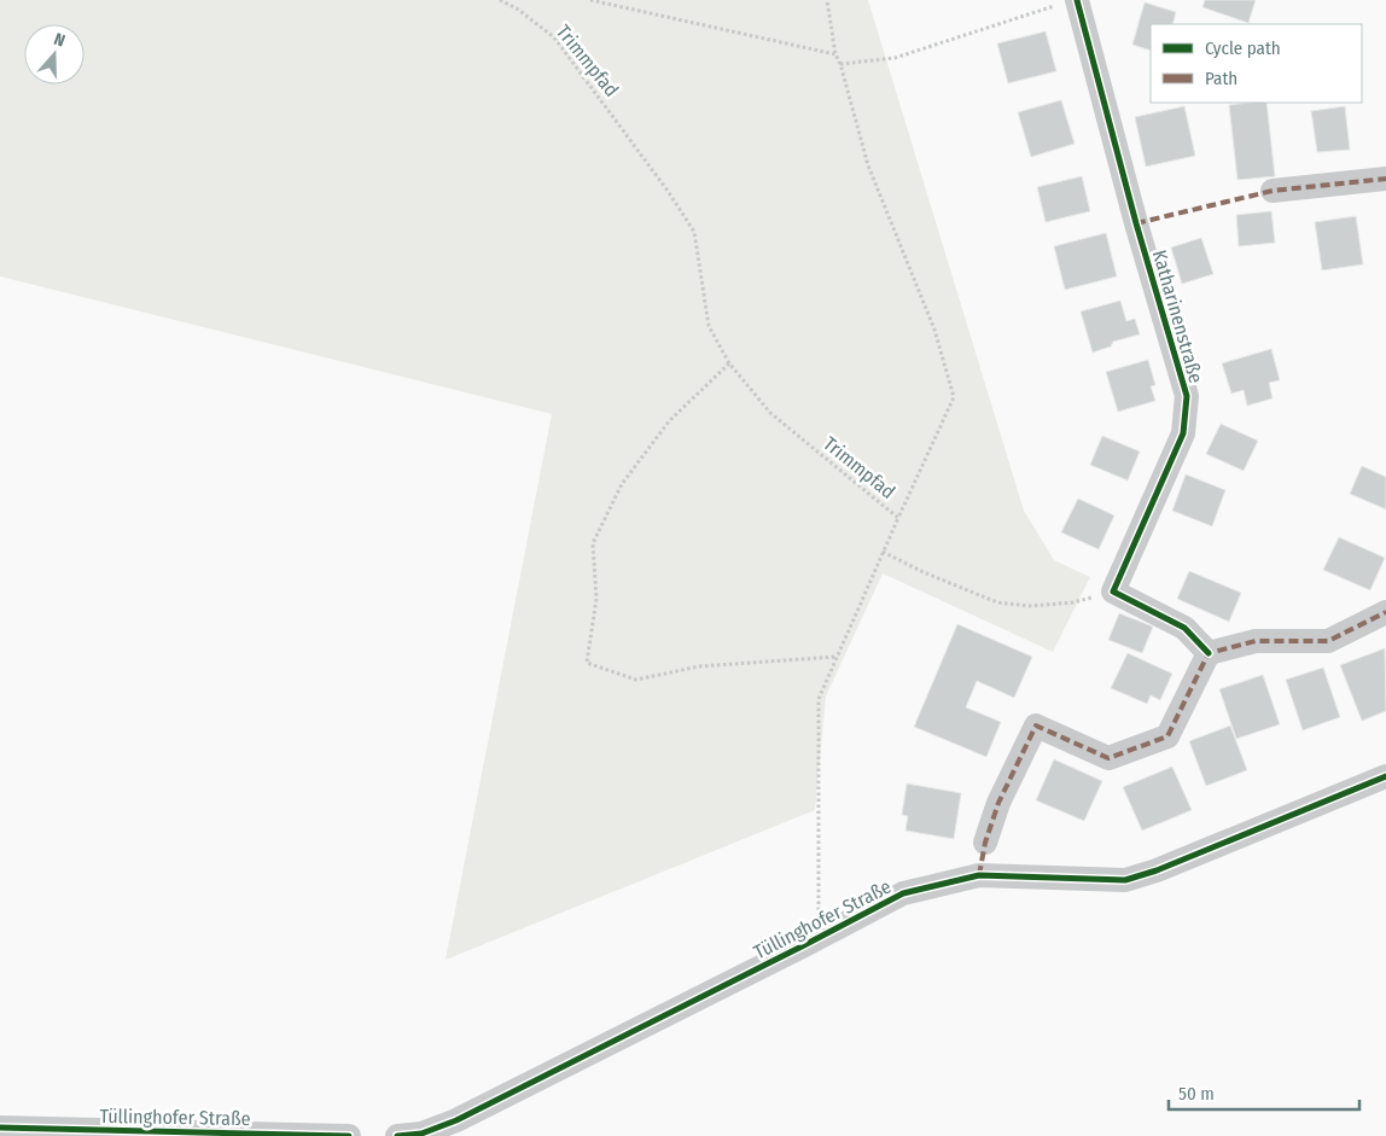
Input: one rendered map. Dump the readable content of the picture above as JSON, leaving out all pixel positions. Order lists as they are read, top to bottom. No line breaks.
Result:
{"streets":{"street":["Katharinenstraße","Tüllinghofer Straße"],"path":["Trimmpfad"]},"legend":["Cycle path","Path"],"scale_bar":"50 m","north":"top"}
